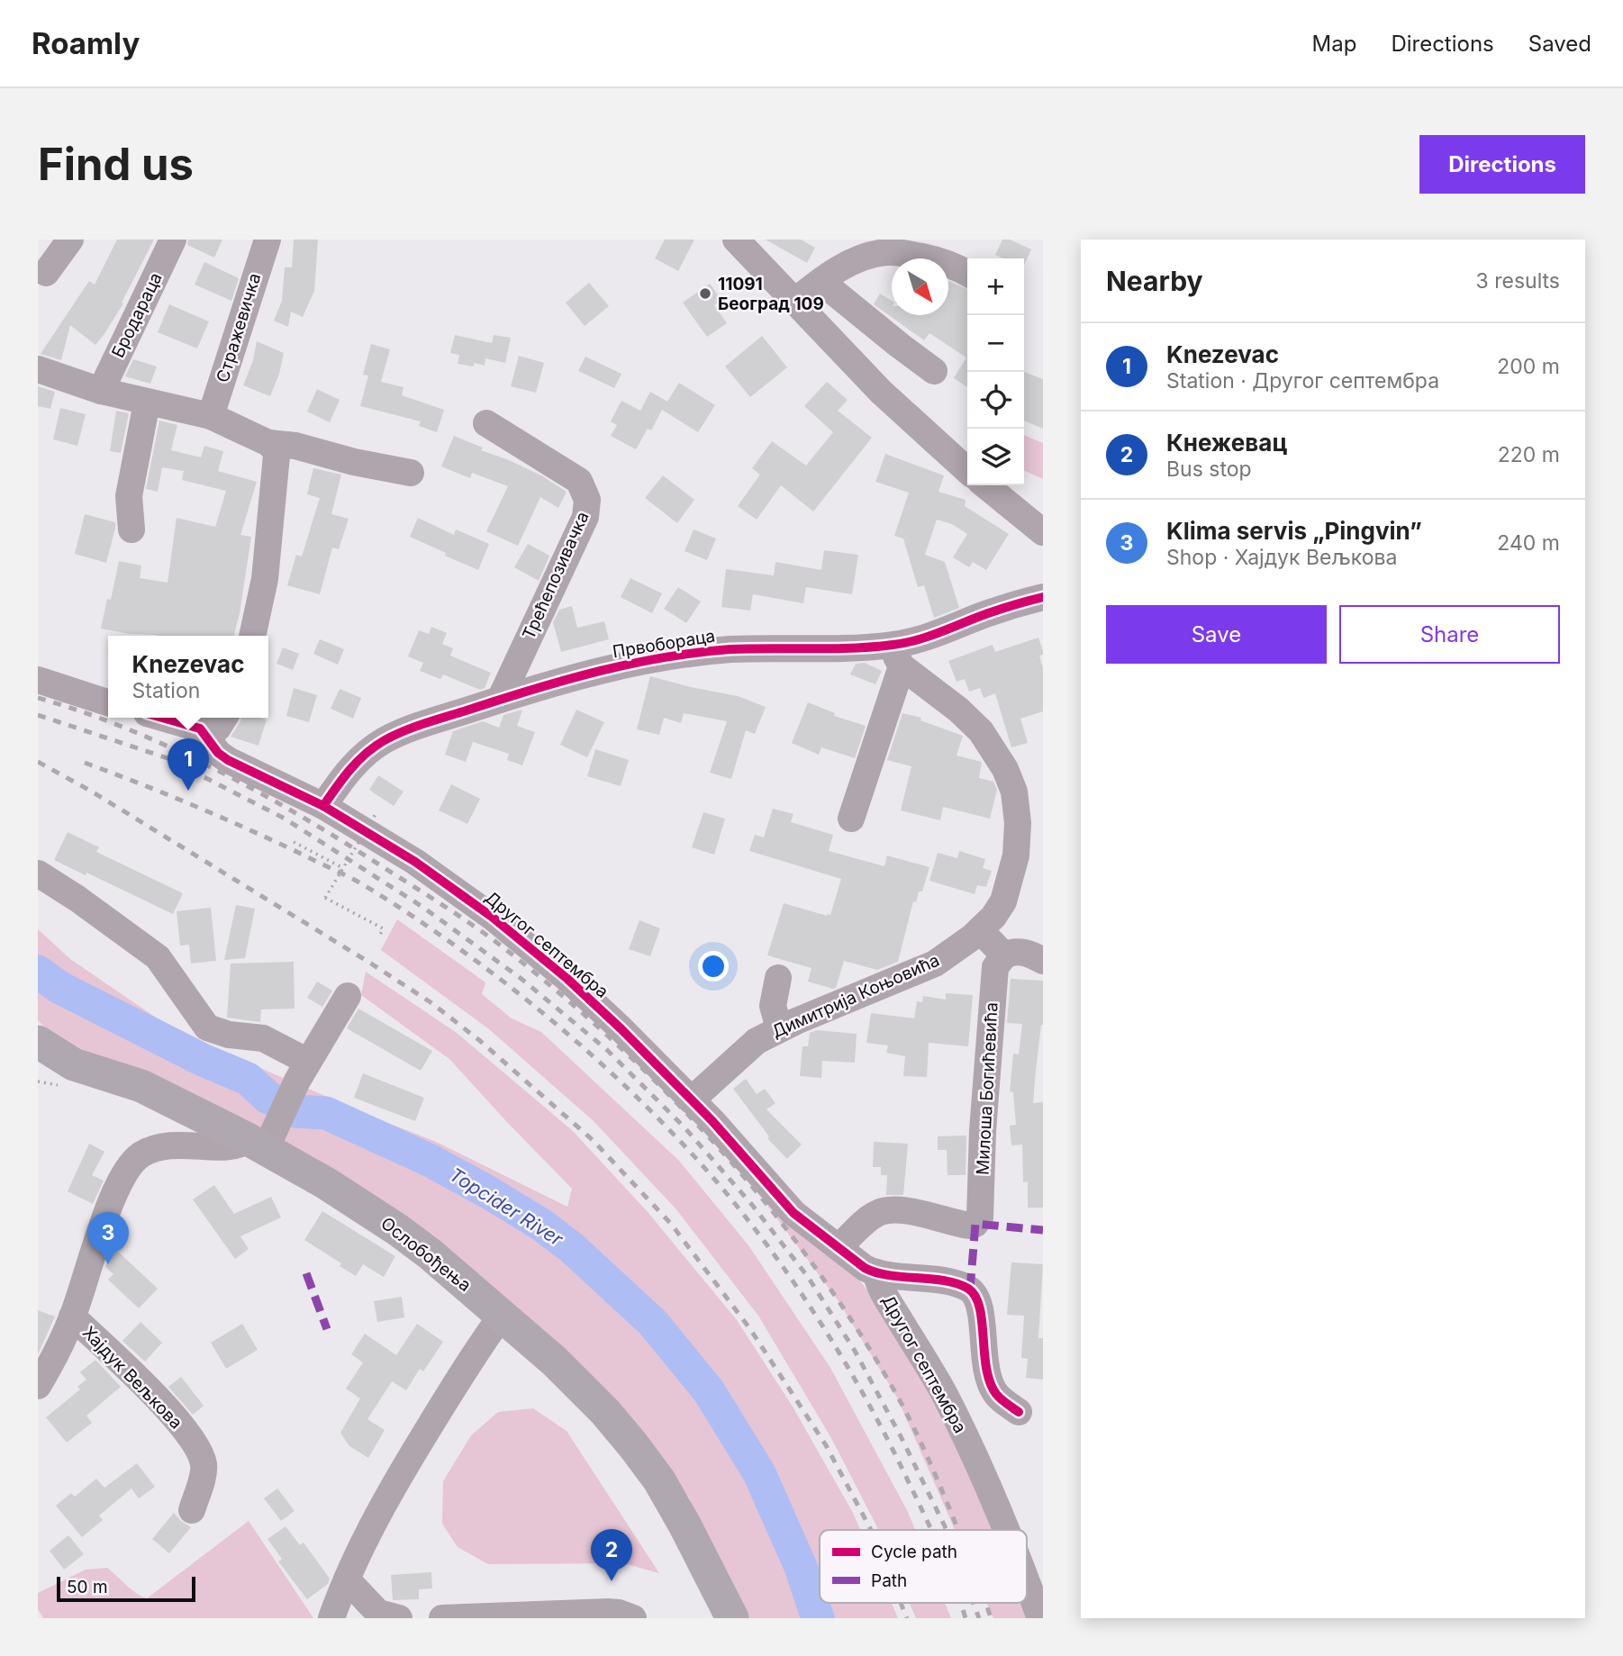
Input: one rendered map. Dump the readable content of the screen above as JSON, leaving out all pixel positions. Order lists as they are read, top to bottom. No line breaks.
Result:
{"streets":{"main road":["Ослобођења"],"street":["Бродараца","Стражевичка","Трећепозивачка","Првобораца","Другог септембра","Димитрија Коњовића","Милоша Богићевића","Хајдук Вељкова"]},"crossings":[["Трећепозивачка","Првобораца"],["Првобораца","Другог септембра"],["Првобораца","Димитрија Коњовића"],["Другог септембра","Димитрија Коњовића"],["Другог септембра","Милоша Богићевића"],["Ослобођења","Хајдук Вељкова"]],"water":["Topcider River"],"places":["11091 Београд 109"],"legend":["Cycle path","Path"],"scale_bar":"50 m","north":"bottom right","page":{"header":"Roamly","nav":["Map","Directions","Saved"],"buttons":["Directions",["Save","Share"]],"title":"Find us","heading":["Nearby","3 results"],"map_buttons":["+","−"],"list":[{"mark":"1","name":"Knezevac","note":"Station · Другог септембра","value":"200 m"},{"mark":"2","name":"Кнежевац","note":"Bus stop","value":"220 m"},{"mark":"3","name":"Klima servis „Pingvin”","note":"Shop · Хајдук Вељкова","value":"240 m"}],"popup":["Knezevac","Station"],"pins":["1","3","2"],"scale":"50 m"}}
